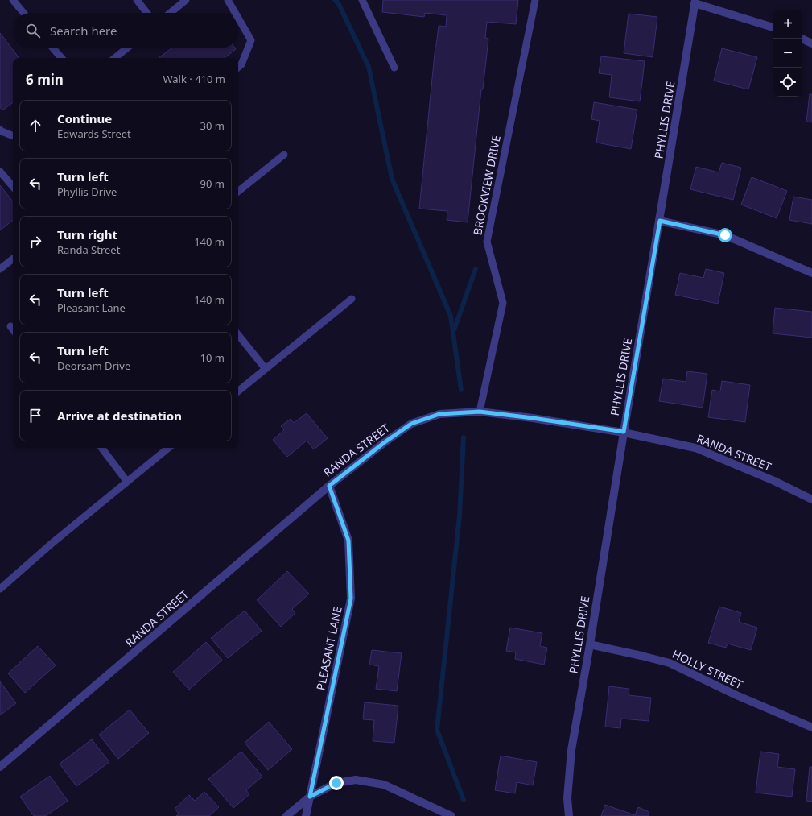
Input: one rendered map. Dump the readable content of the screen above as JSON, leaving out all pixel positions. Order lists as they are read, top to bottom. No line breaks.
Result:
{"streets":{"street":["PHYLLIS DRIVE","RANDA STREET","PLEASANT LANE","HOLLY STREET"],"lane":["BROOKVIEW DRIVE"]},"crossings":[["PHYLLIS DRIVE","RANDA STREET"],["PHYLLIS DRIVE","HOLLY STREET"],["BROOKVIEW DRIVE","RANDA STREET"],["RANDA STREET","PLEASANT LANE"]],"page":{"map_buttons":["+","−"],"search":"Search here","heading":["6 min","Walk · 410 m"],"list":[["Continue","Edwards Street","30 m"],["Turn left","Phyllis Drive","90 m"],["Turn right","Randa Street","140 m"],["Turn left","Pleasant Lane","140 m"],["Turn left","Deorsam Drive","10 m"],"Arrive at destination"]}}
